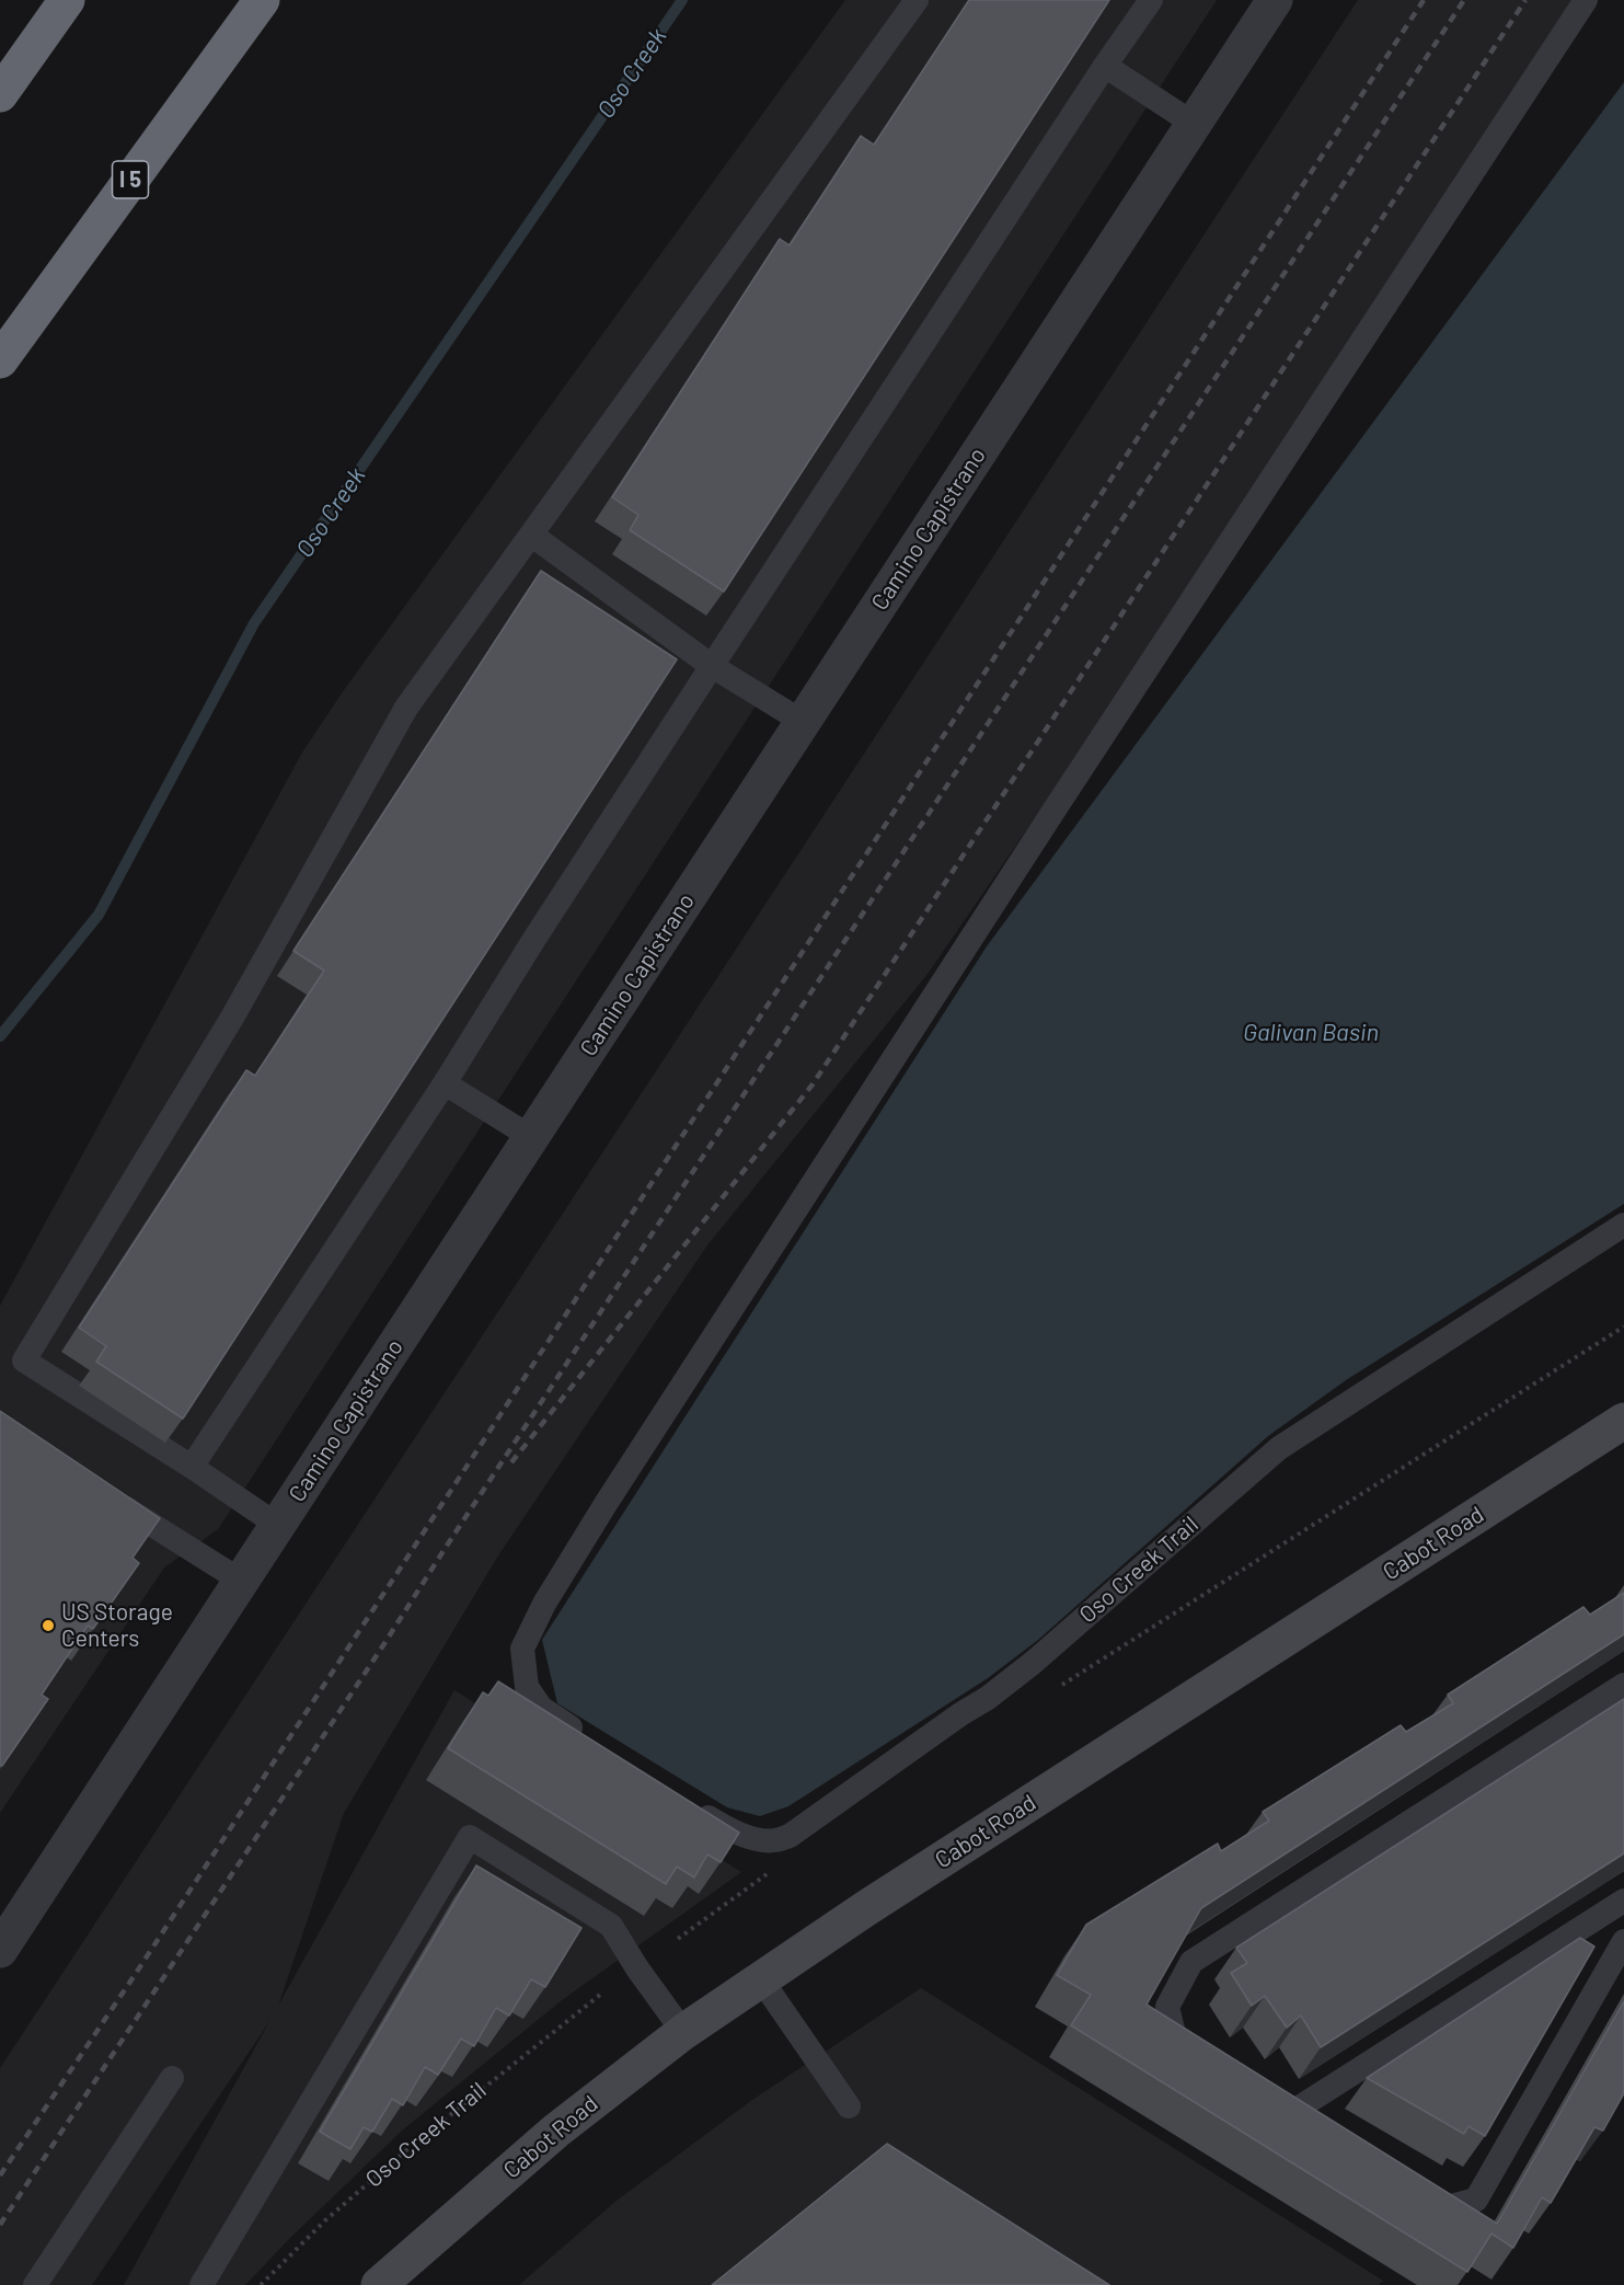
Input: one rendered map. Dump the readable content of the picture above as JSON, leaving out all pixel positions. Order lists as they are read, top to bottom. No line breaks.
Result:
{"streets":{"highway":["I 5"],"main road":["Cabot Road"],"street":["Camino Capistrano"],"lane":["Oso Creek Trail"]},"water":["Oso Creek","Galivan Basin"],"places":["US Storage Centers"]}
